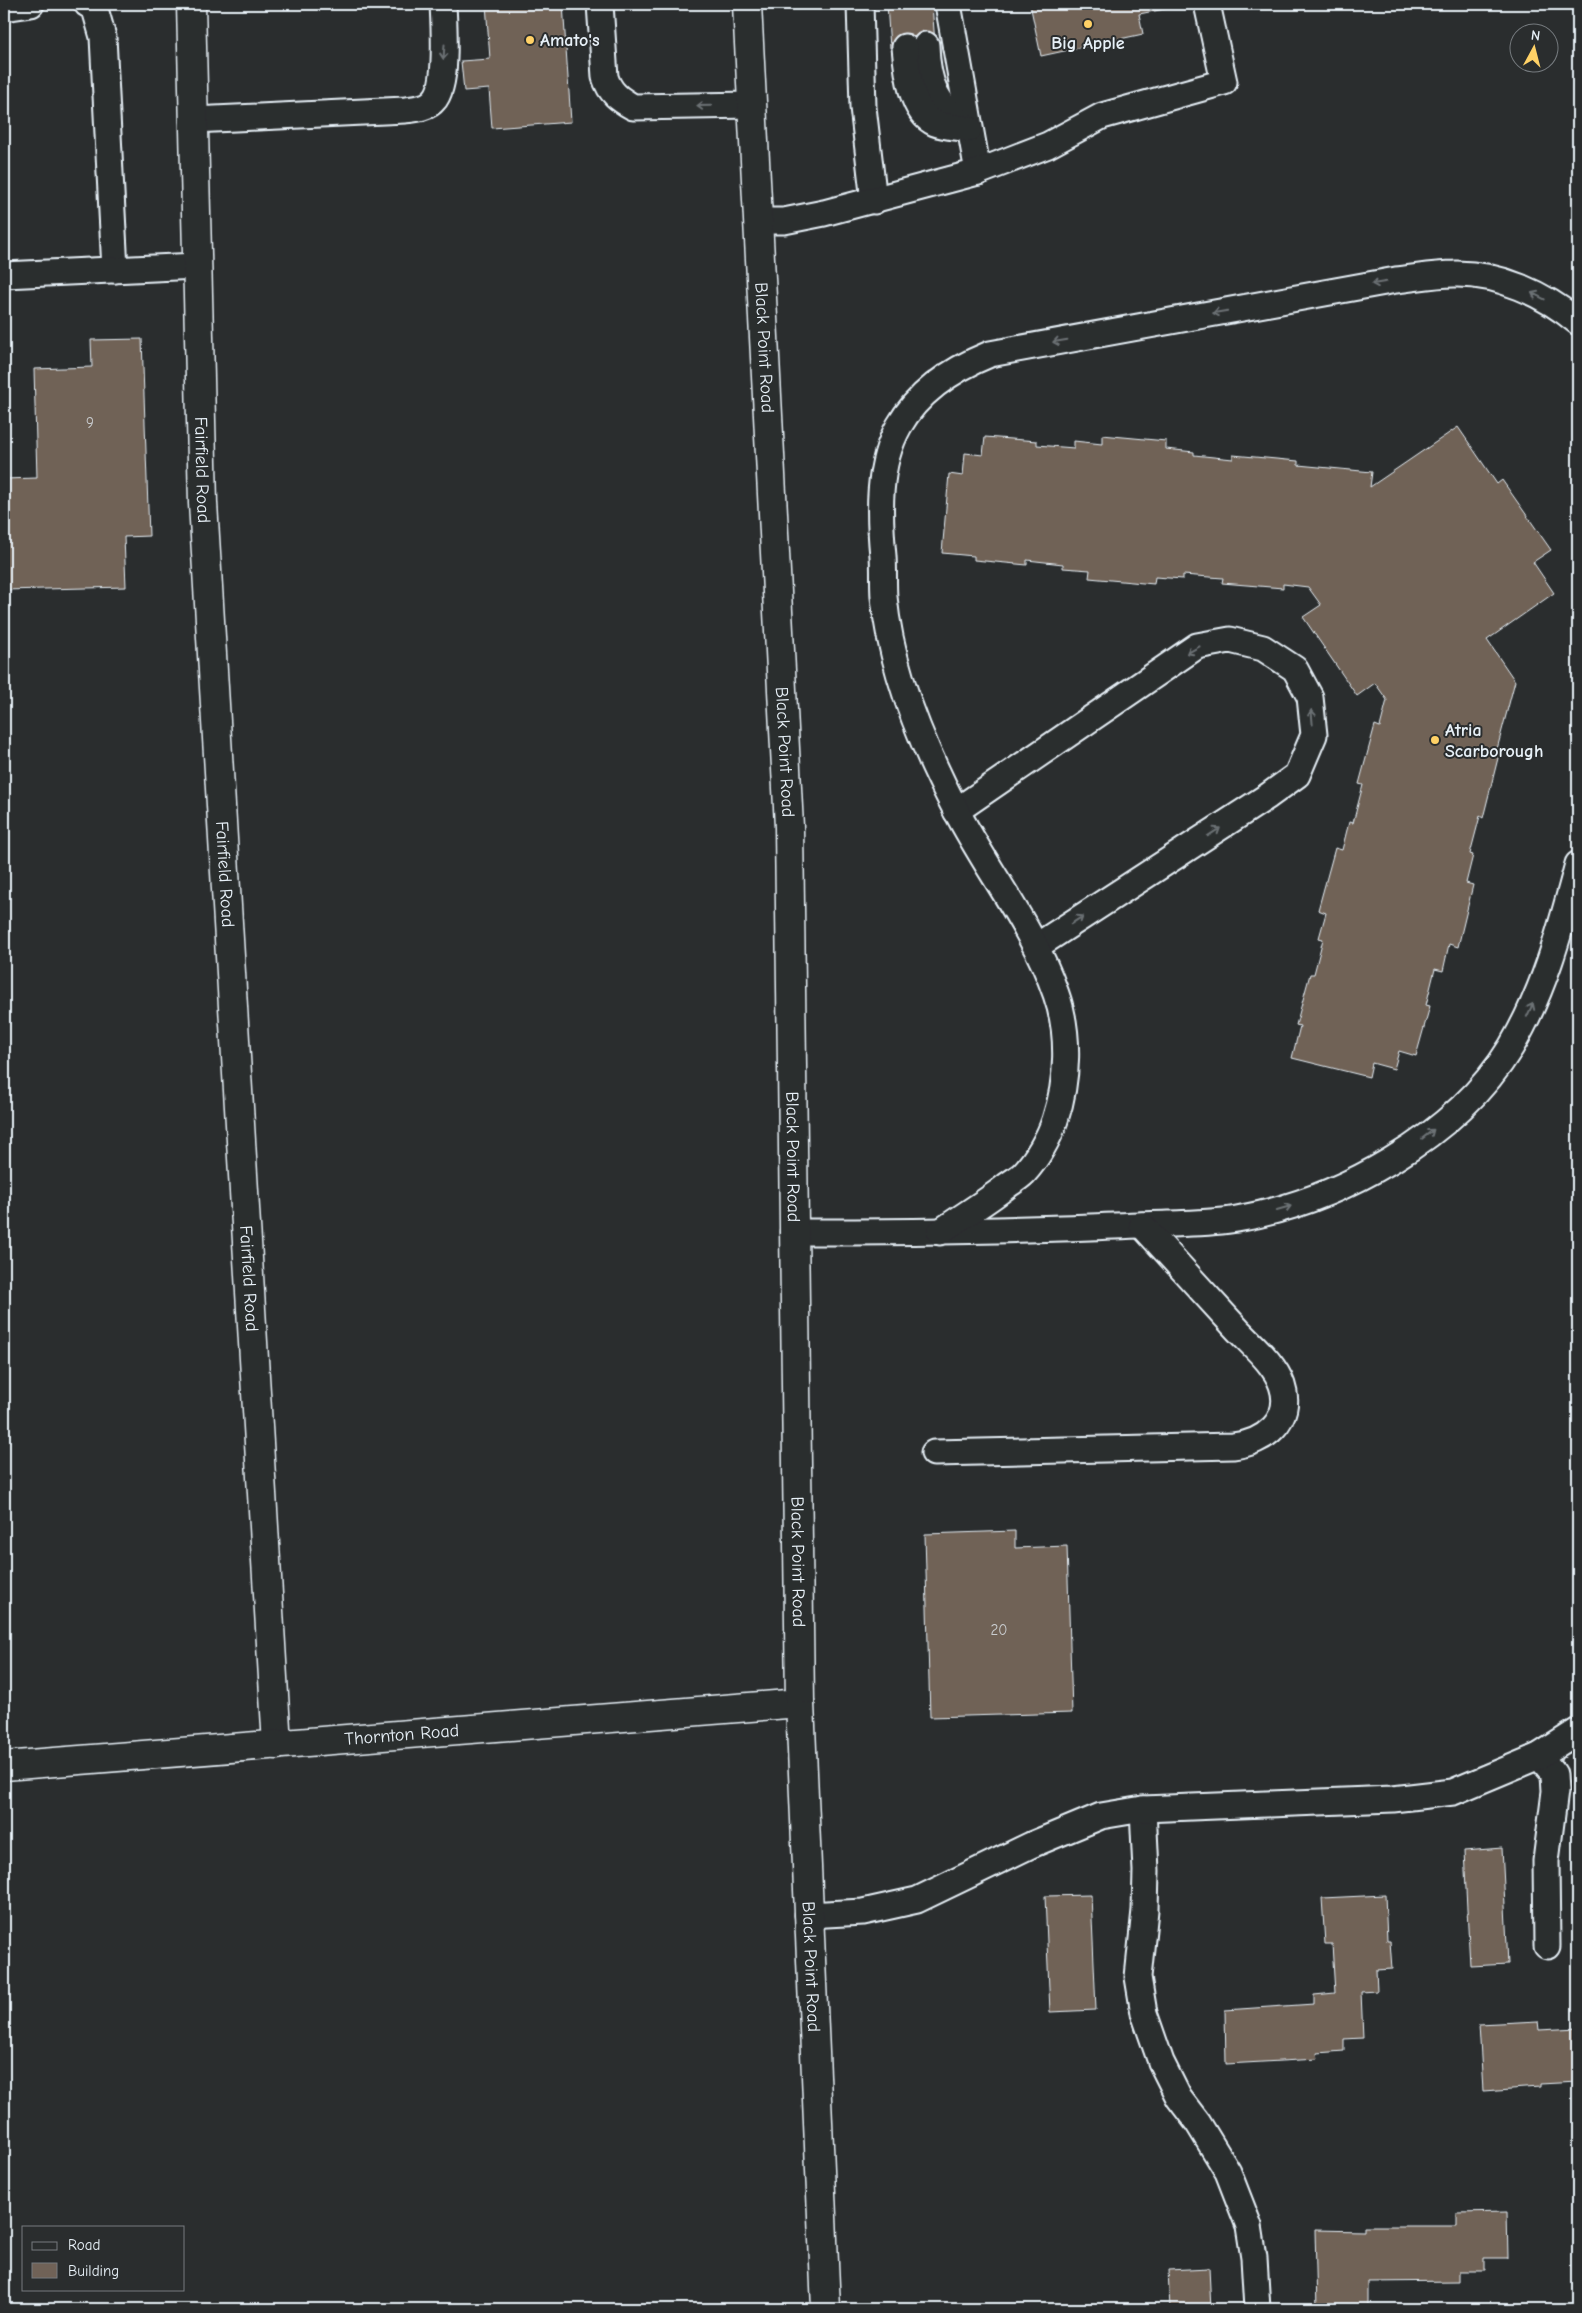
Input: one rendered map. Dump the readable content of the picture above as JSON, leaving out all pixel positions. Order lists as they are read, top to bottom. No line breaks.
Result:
{"streets":{"street":["Black Point Road","Fairfield Road","Thornton Road"]},"crossings":[["Black Point Road","Thornton Road"],["Fairfield Road","Thornton Road"]],"places":["Big Apple","Amato's","Atria Scarborough"],"house_numbers":["9","20"],"legend":["Road","Building"],"north":"top"}
